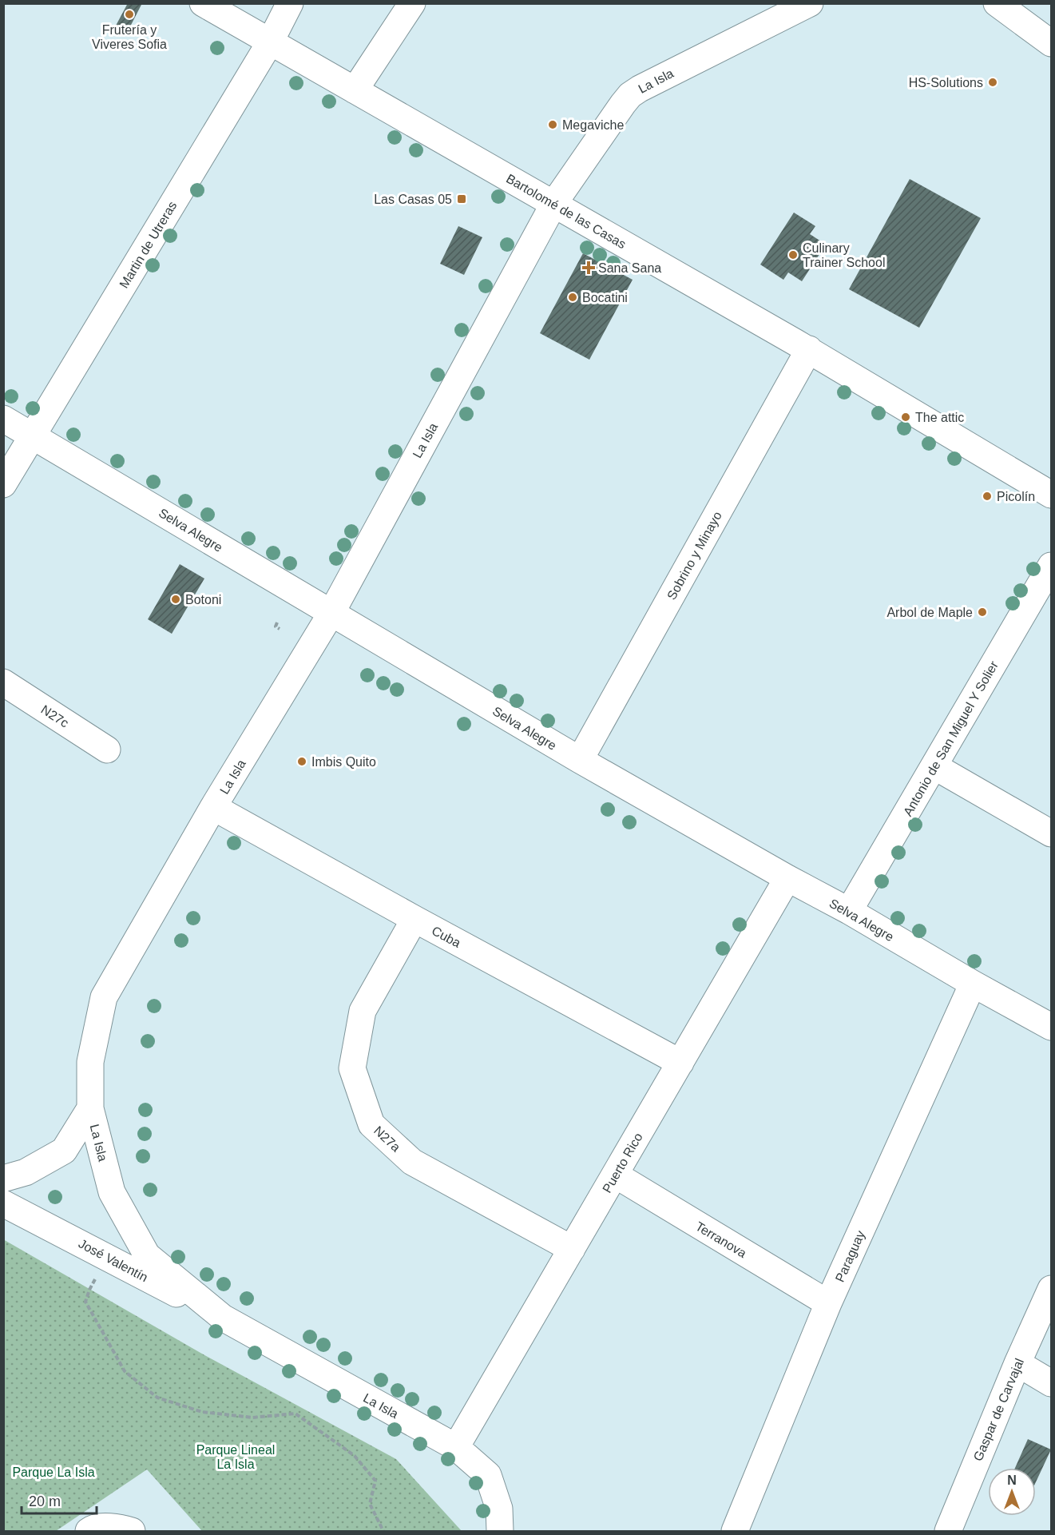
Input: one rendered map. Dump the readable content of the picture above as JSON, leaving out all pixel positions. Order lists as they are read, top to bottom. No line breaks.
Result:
{"streets":{"street":["La Isla","Bartolomé de las Casas","Martin de Utreras","Selva Alegre","Sobrino y Minayo","N27c","Antonio de San Miguel Y Solier","Cuba","N27a","Puerto Rico","Terranova","Paraguay","José Valentín","Gaspar de Carvajal"]},"crossings":[["La Isla","Bartolomé de las Casas"],["La Isla","Selva Alegre"],["La Isla","Cuba"],["La Isla","Puerto Rico"],["La Isla","José Valentín"],["Bartolomé de las Casas","Martin de Utreras"],["Bartolomé de las Casas","Sobrino y Minayo"],["Martin de Utreras","Selva Alegre"],["Selva Alegre","Sobrino y Minayo"],["Selva Alegre","Antonio de San Miguel Y Solier"],["Selva Alegre","Puerto Rico"],["Selva Alegre","Paraguay"],["Cuba","N27a"],["Cuba","Puerto Rico"],["N27a","Puerto Rico"],["Puerto Rico","Terranova"],["Terranova","Paraguay"]],"parks":["Parque Lineal La Isla","Parque La Isla"],"places":{"other":["Frutería y Viveres Sofia","HS-Solutions","Megaviche","Culinary Trainer School","Bocatini","The attic","Picolín","Botoni","Arbol de Maple","Imbis Quito"],"transit":["Las Casas 05"],"health":["Sana Sana"]},"scale_bar":"20 m","north":"top"}
